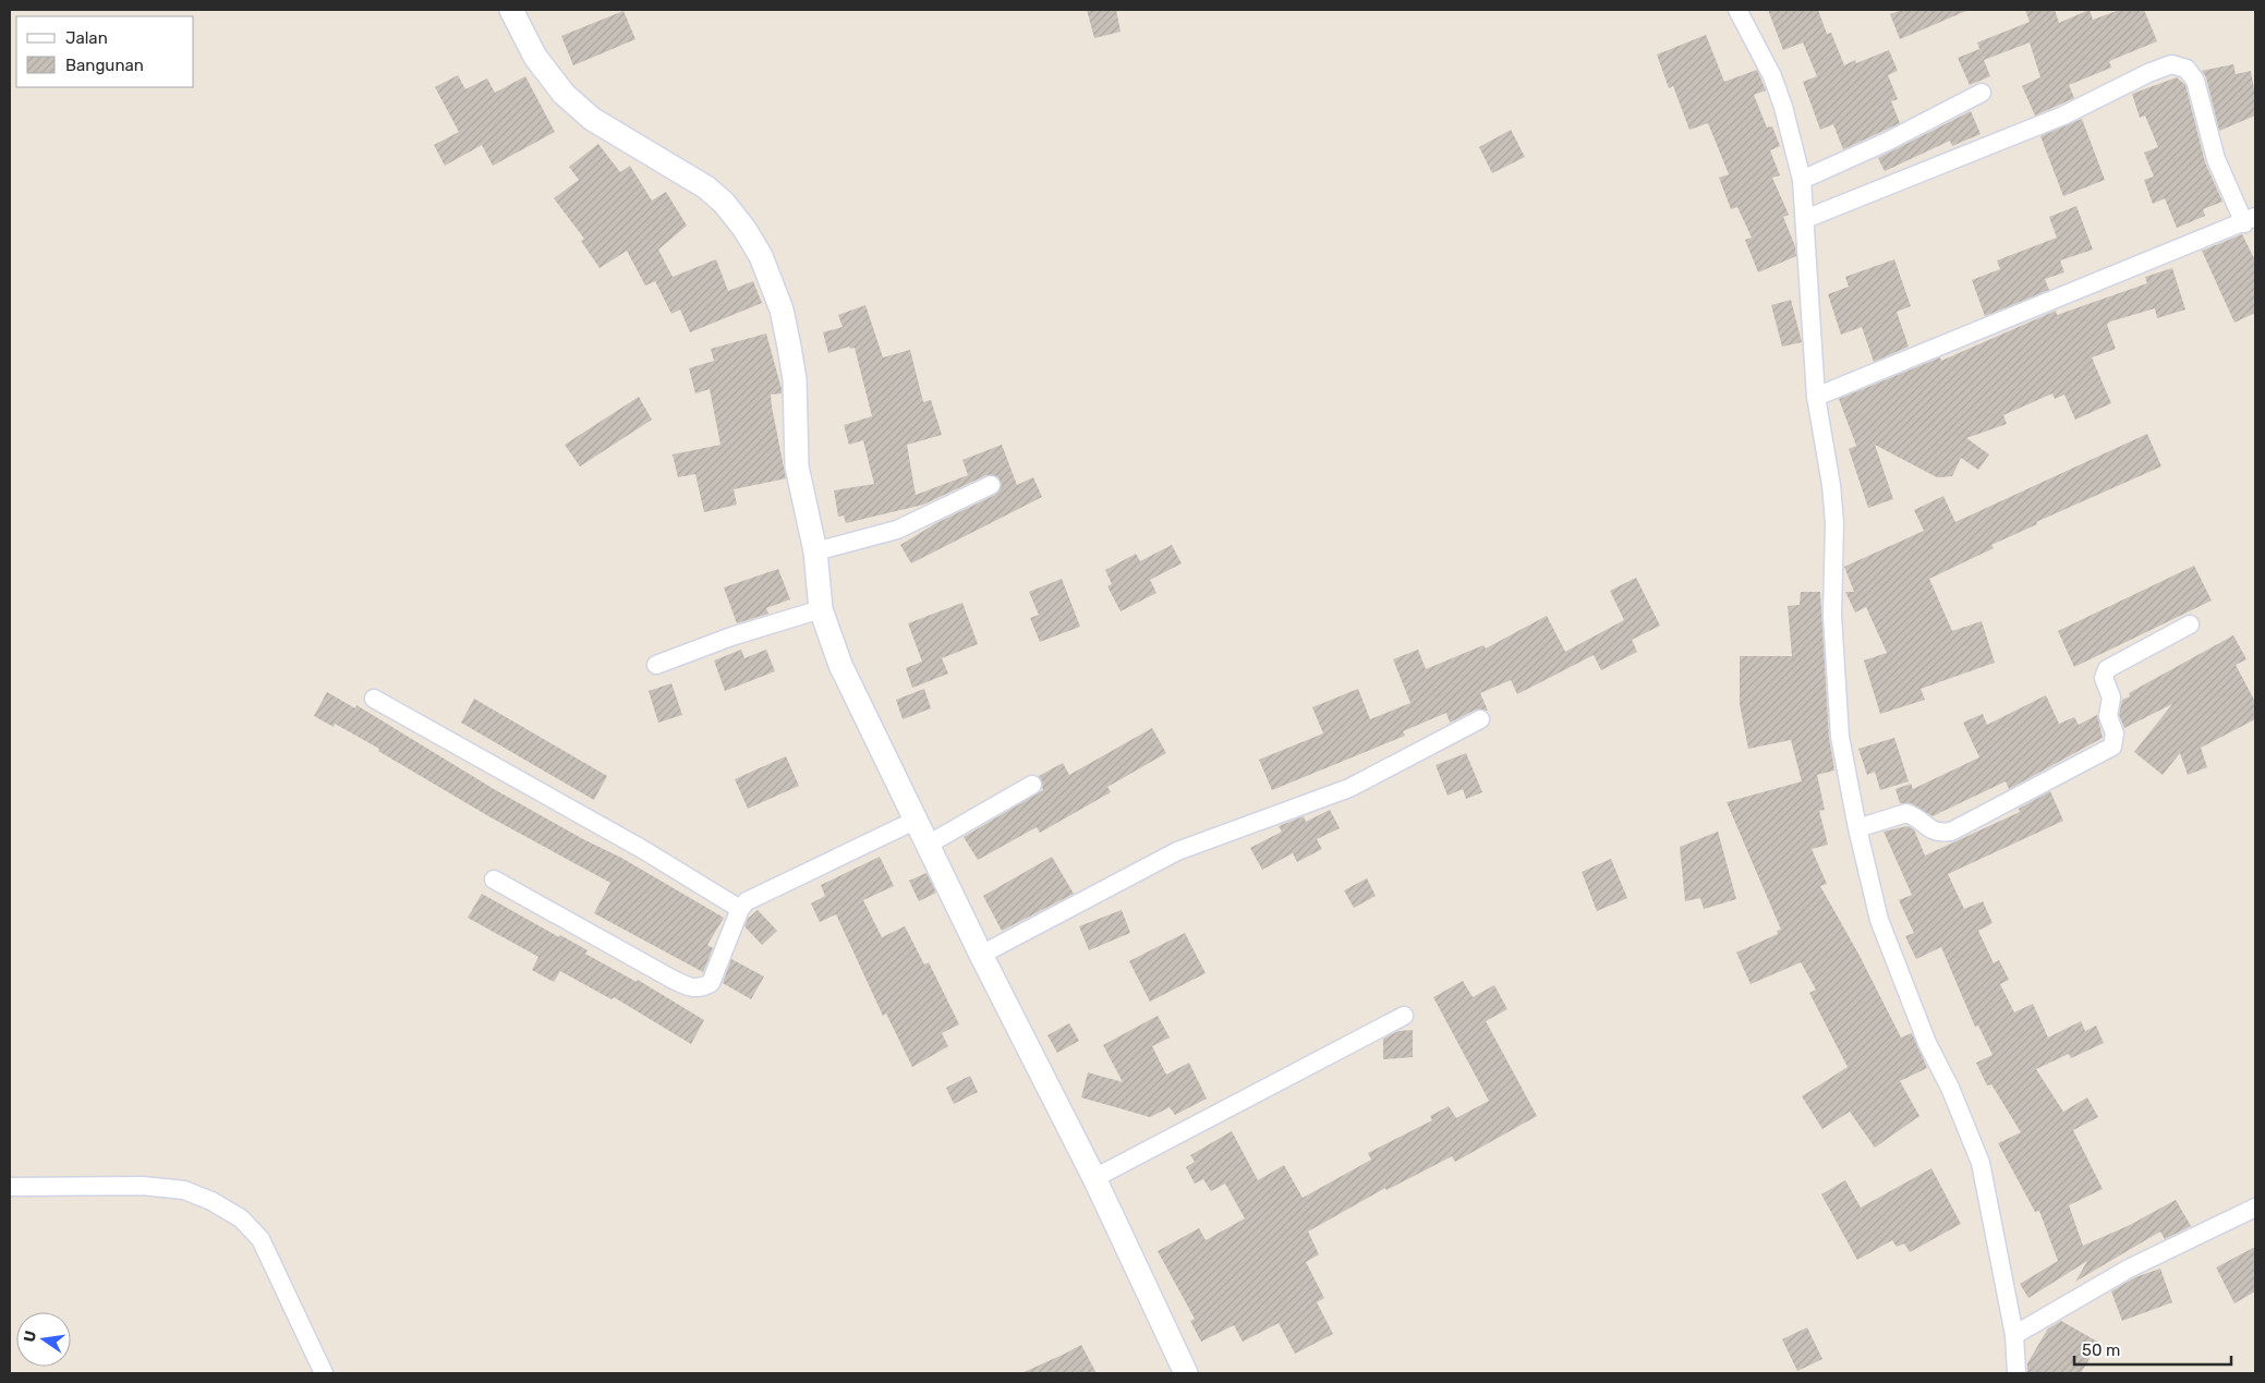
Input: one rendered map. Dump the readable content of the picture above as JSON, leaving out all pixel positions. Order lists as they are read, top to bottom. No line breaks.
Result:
{"legend":["Jalan","Bangunan"],"scale_bar":"50 m","north":"left"}
